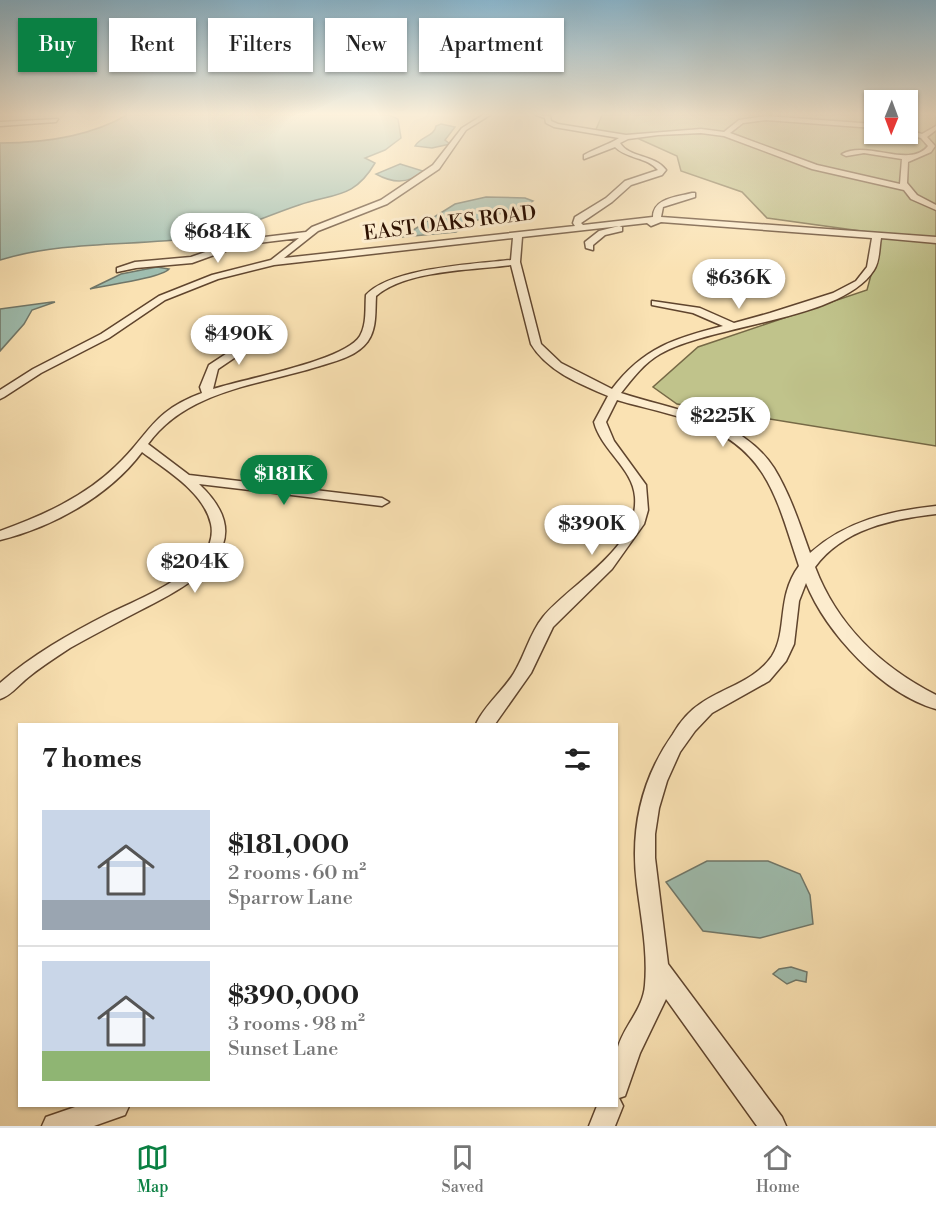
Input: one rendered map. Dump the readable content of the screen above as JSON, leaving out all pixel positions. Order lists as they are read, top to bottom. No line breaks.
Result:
{"streets":{"street":["EAST OAKS ROAD"]},"north":"bottom","page":{"chip":["Buy","Rent","Filters","New","Apartment"],"price":["$684K","$636K","$490K","$225K","$181K","$390K","$204K"],"heading":"7 homes","list":[{"name":"$181,000","note":"2 rooms · 60 m² · Sparrow Lane"},{"name":"$390,000","note":"3 rooms · 98 m² · Sunset Lane"}],"tabs":["Map","Saved","Home"]}}
